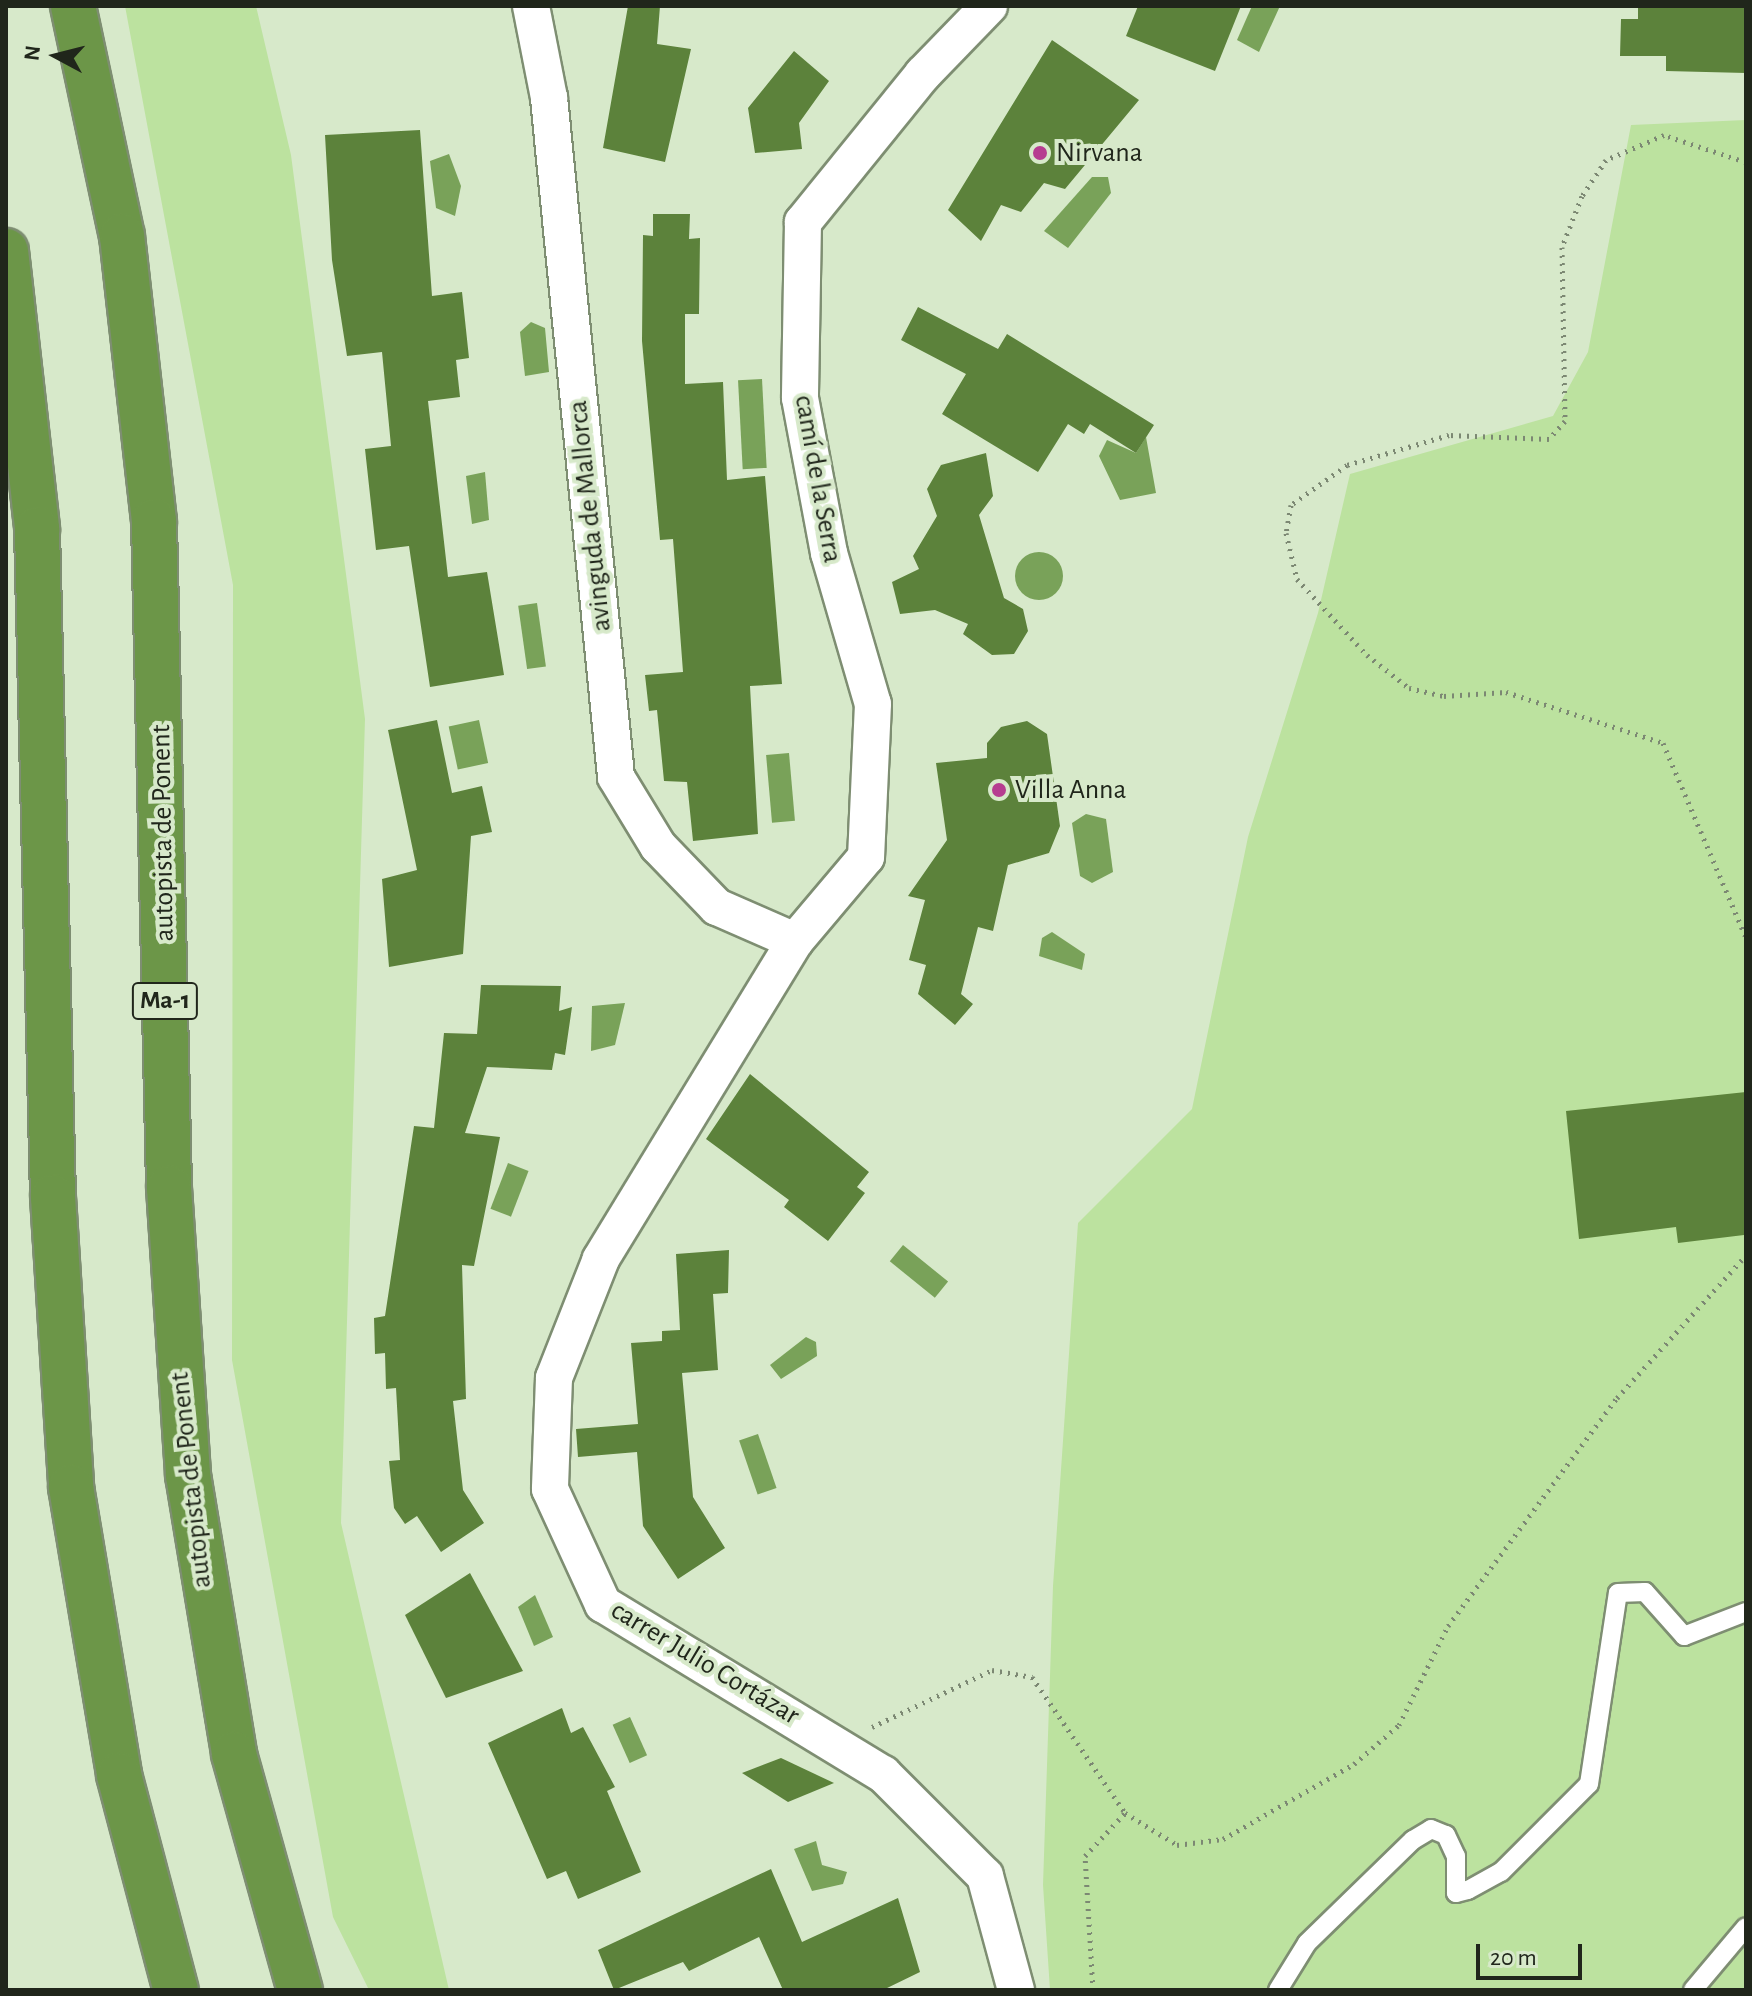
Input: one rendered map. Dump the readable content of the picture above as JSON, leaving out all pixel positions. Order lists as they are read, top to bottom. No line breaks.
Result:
{"streets":{"highway":["autopista de Ponent","Ma-1"],"street":["camí de la Serra","avinguda de Mallorca","carrer Julio Cortázar"]},"crossings":[["camí de la Serra","avinguda de Mallorca"],["camí de la Serra","carrer Julio Cortázar"],["avinguda de Mallorca","carrer Julio Cortázar"]],"places":["Nirvana","Villa Anna"],"scale_bar":"20 m","north":"left"}
